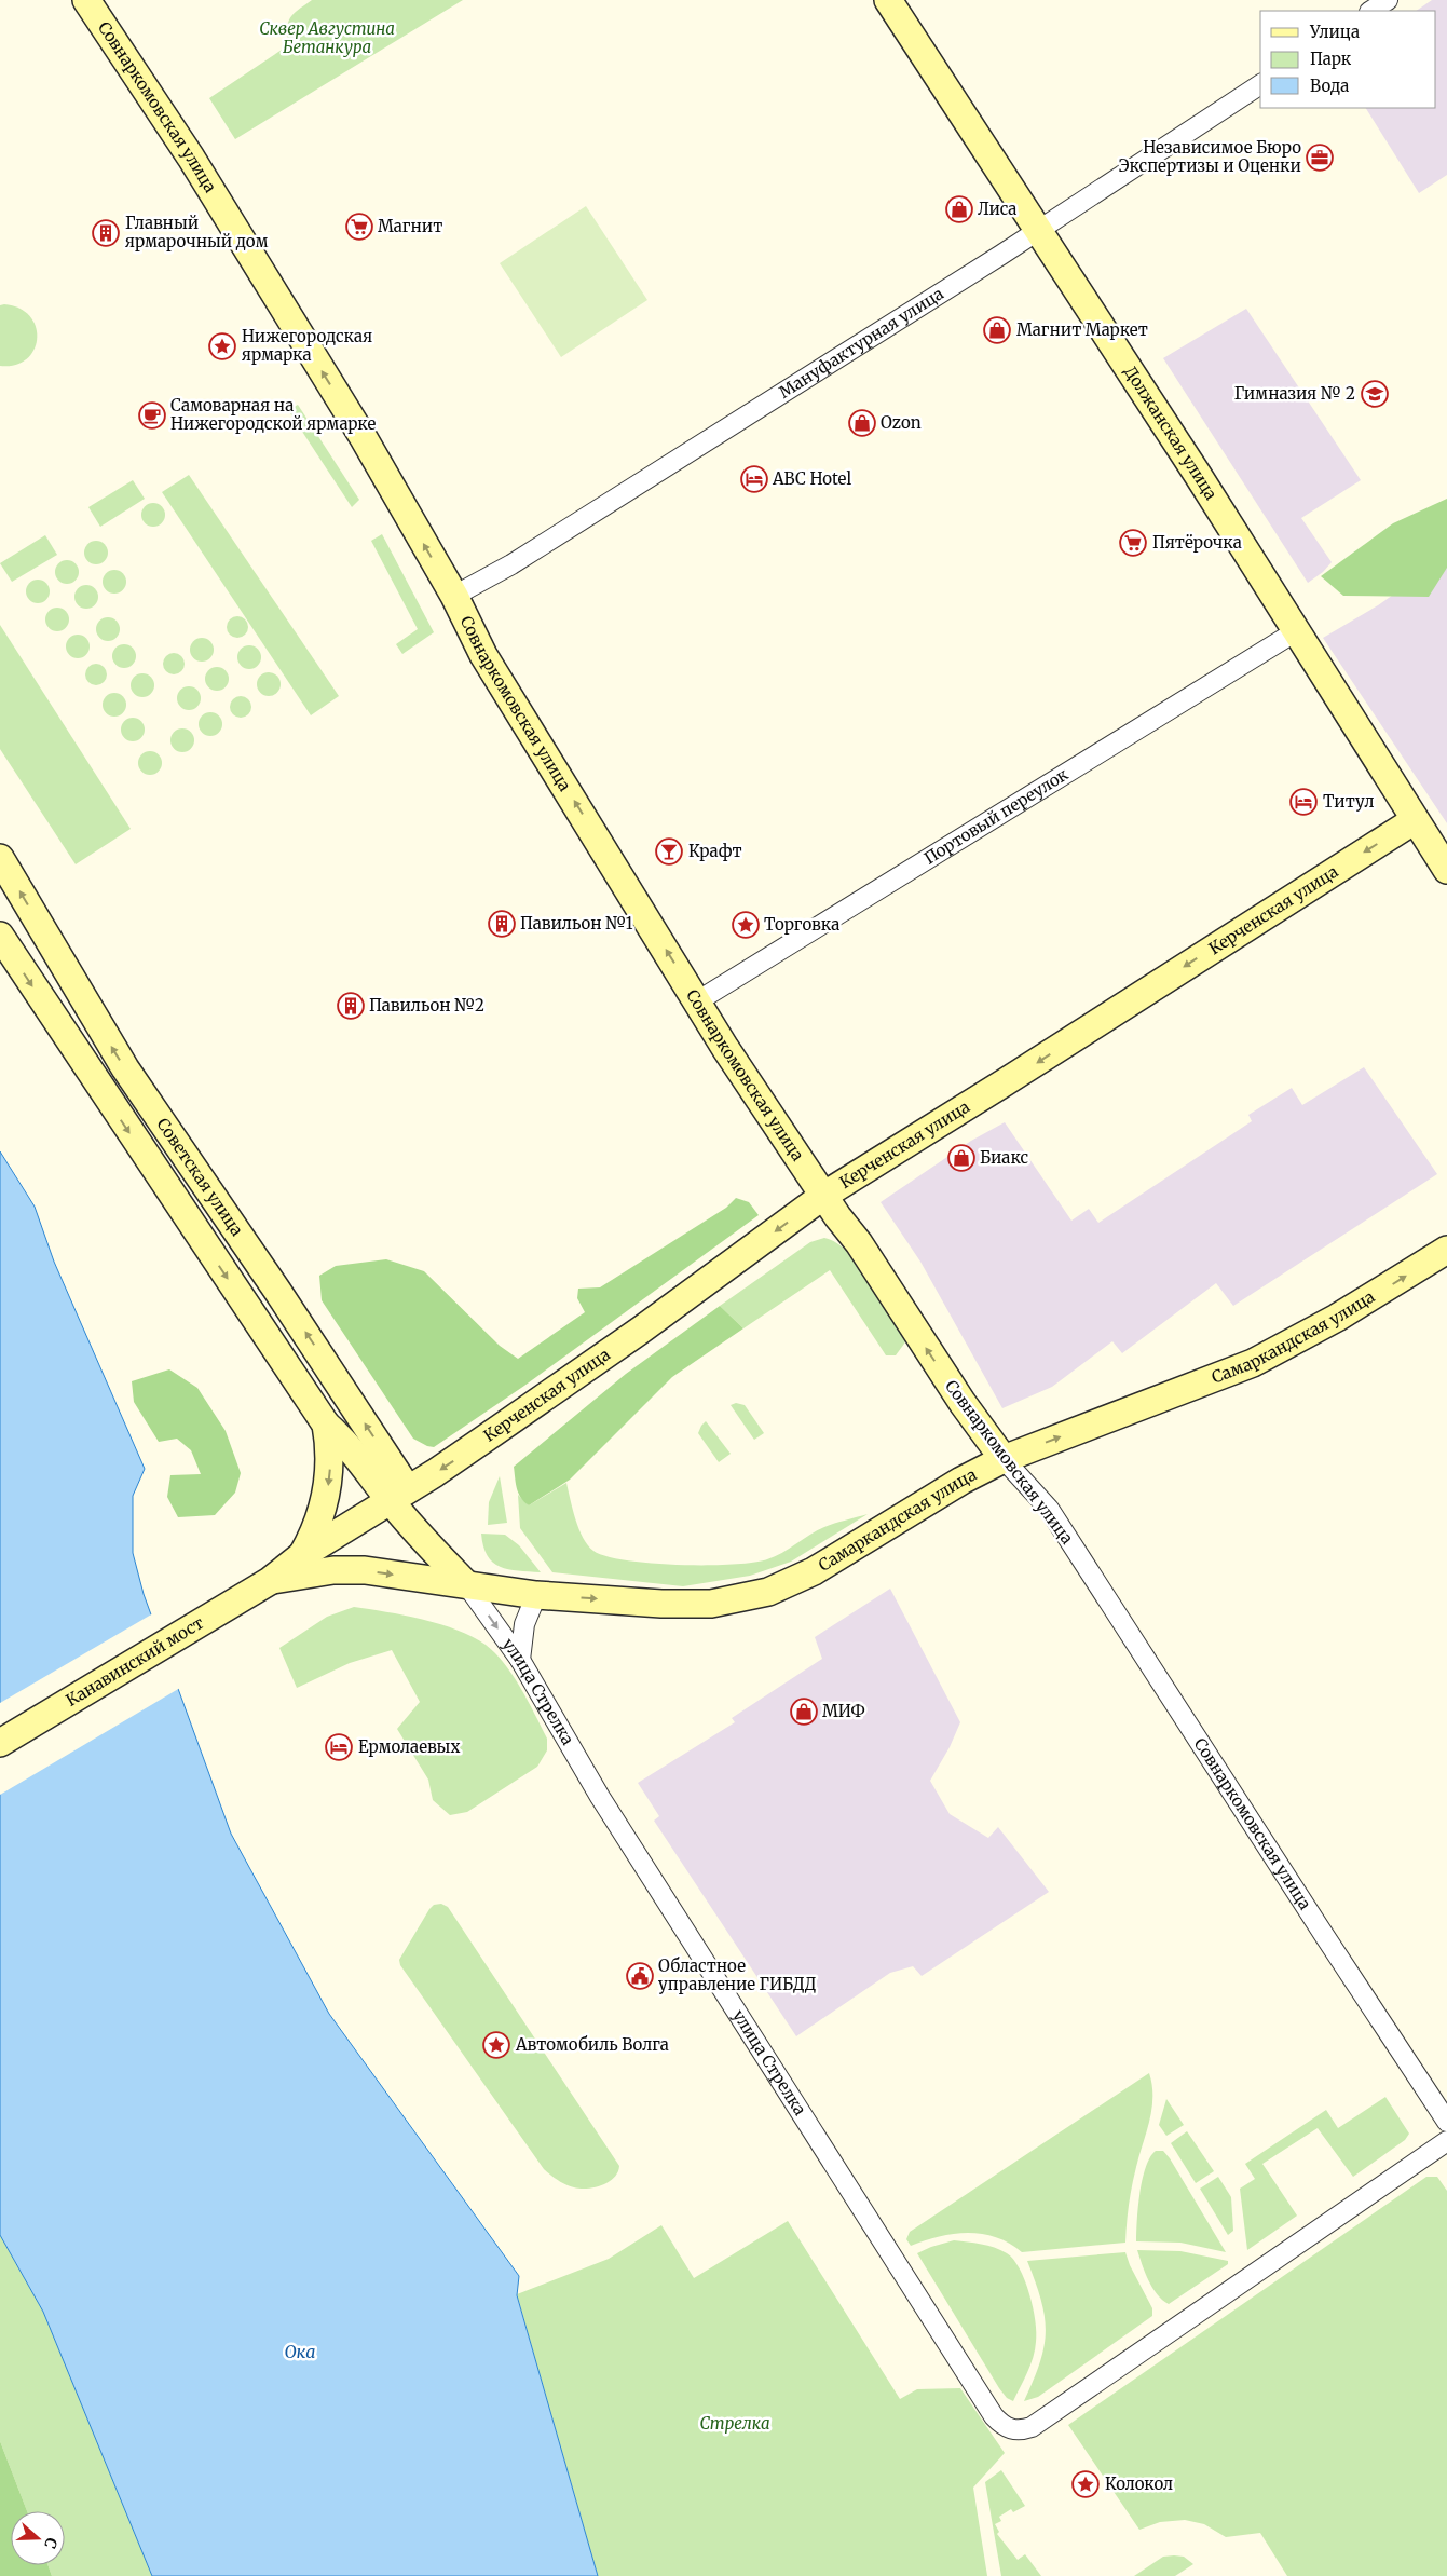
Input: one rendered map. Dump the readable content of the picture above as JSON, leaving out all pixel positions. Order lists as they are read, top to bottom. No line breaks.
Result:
{"streets":{"main road":["Совнаркомовская улица","Должанская улица","Керченская улица","Советская улица","Самаркандская улица","Канавинский мост"],"street":["Мануфактурная улица","Портовый переулок","улица Стрелка"]},"crossings":[["Совнаркомовская улица","Мануфактурная улица"],["Совнаркомовская улица","Портовый переулок"],["Совнаркомовская улица","Керченская улица"],["Совнаркомовская улица","Самаркандская улица"],["Мануфактурная улица","Должанская улица"],["Должанская улица","Портовый переулок"],["Должанская улица","Керченская улица"],["Керченская улица","Советская улица"],["Керченская улица","Самаркандская улица"],["Керченская улица","Канавинский мост"],["Самаркандская улица","Канавинский мост"],["Самаркандская улица","улица Стрелка"]],"one_way":["Совнаркомовская улица","Керченская улица","Самаркандская улица"],"water":["Ока"],"parks":["Сквер Августина Бетанкура","Стрелка"],"places":{"office":["Независимое Бюро Экспертизы и Оценки"],"shop":["Лиса","Магнит Маркет","Ozon","Биакс","МИФ"],"supermarket":["Магнит","Пятёрочка"],"building":["Главный ярмарочный дом","Павильон №1","Павильон №2"],"place":["Нижегородская ярмарка","Торговка","Автомобиль Волга","Колокол"],"school or university":["Гимназия № 2"],"cafe":["Самоварная на Нижегородской ярмарке"],"hotel":["ABC Hotel","Титул","Ермолаевых"],"bar":["Крафт"],"public building":["Областное управление ГИБДД"]},"legend":["Улица","Парк","Вода"],"north":"right"}
